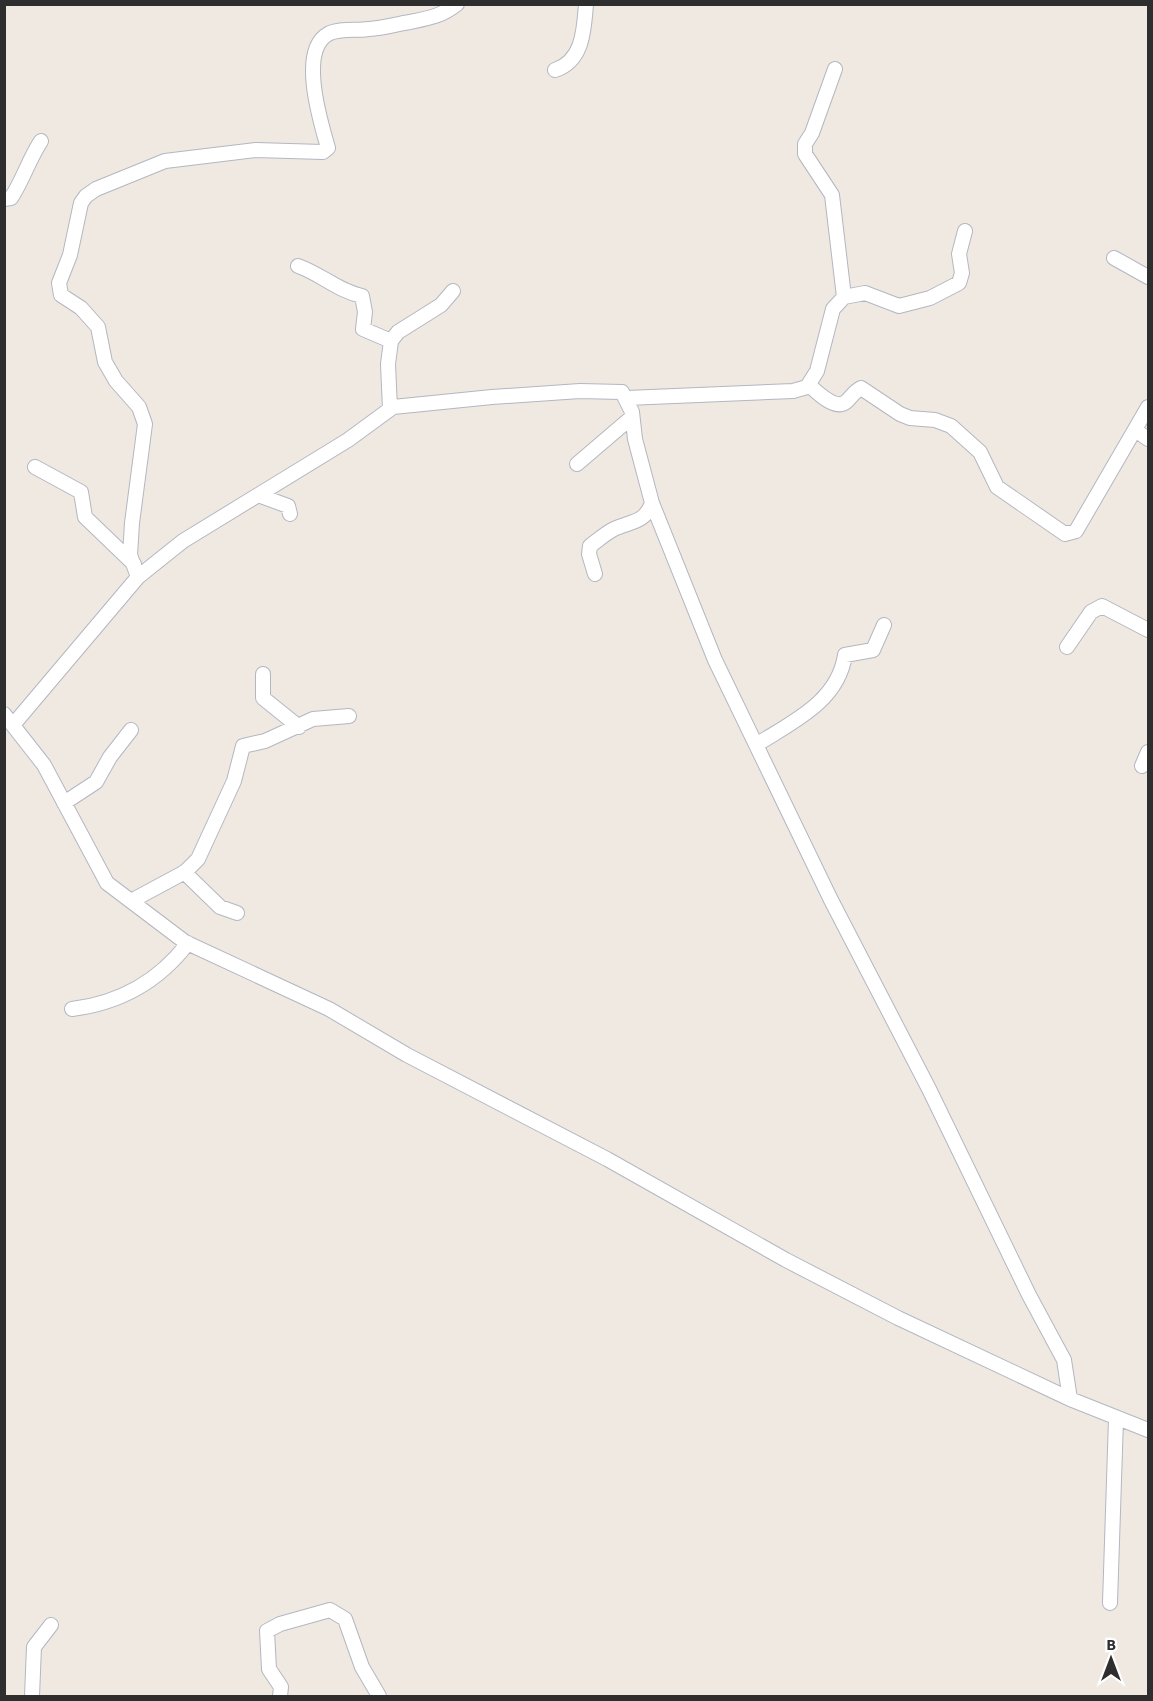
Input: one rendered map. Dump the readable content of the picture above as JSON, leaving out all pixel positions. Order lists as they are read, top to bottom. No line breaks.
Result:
{"north":"top"}
